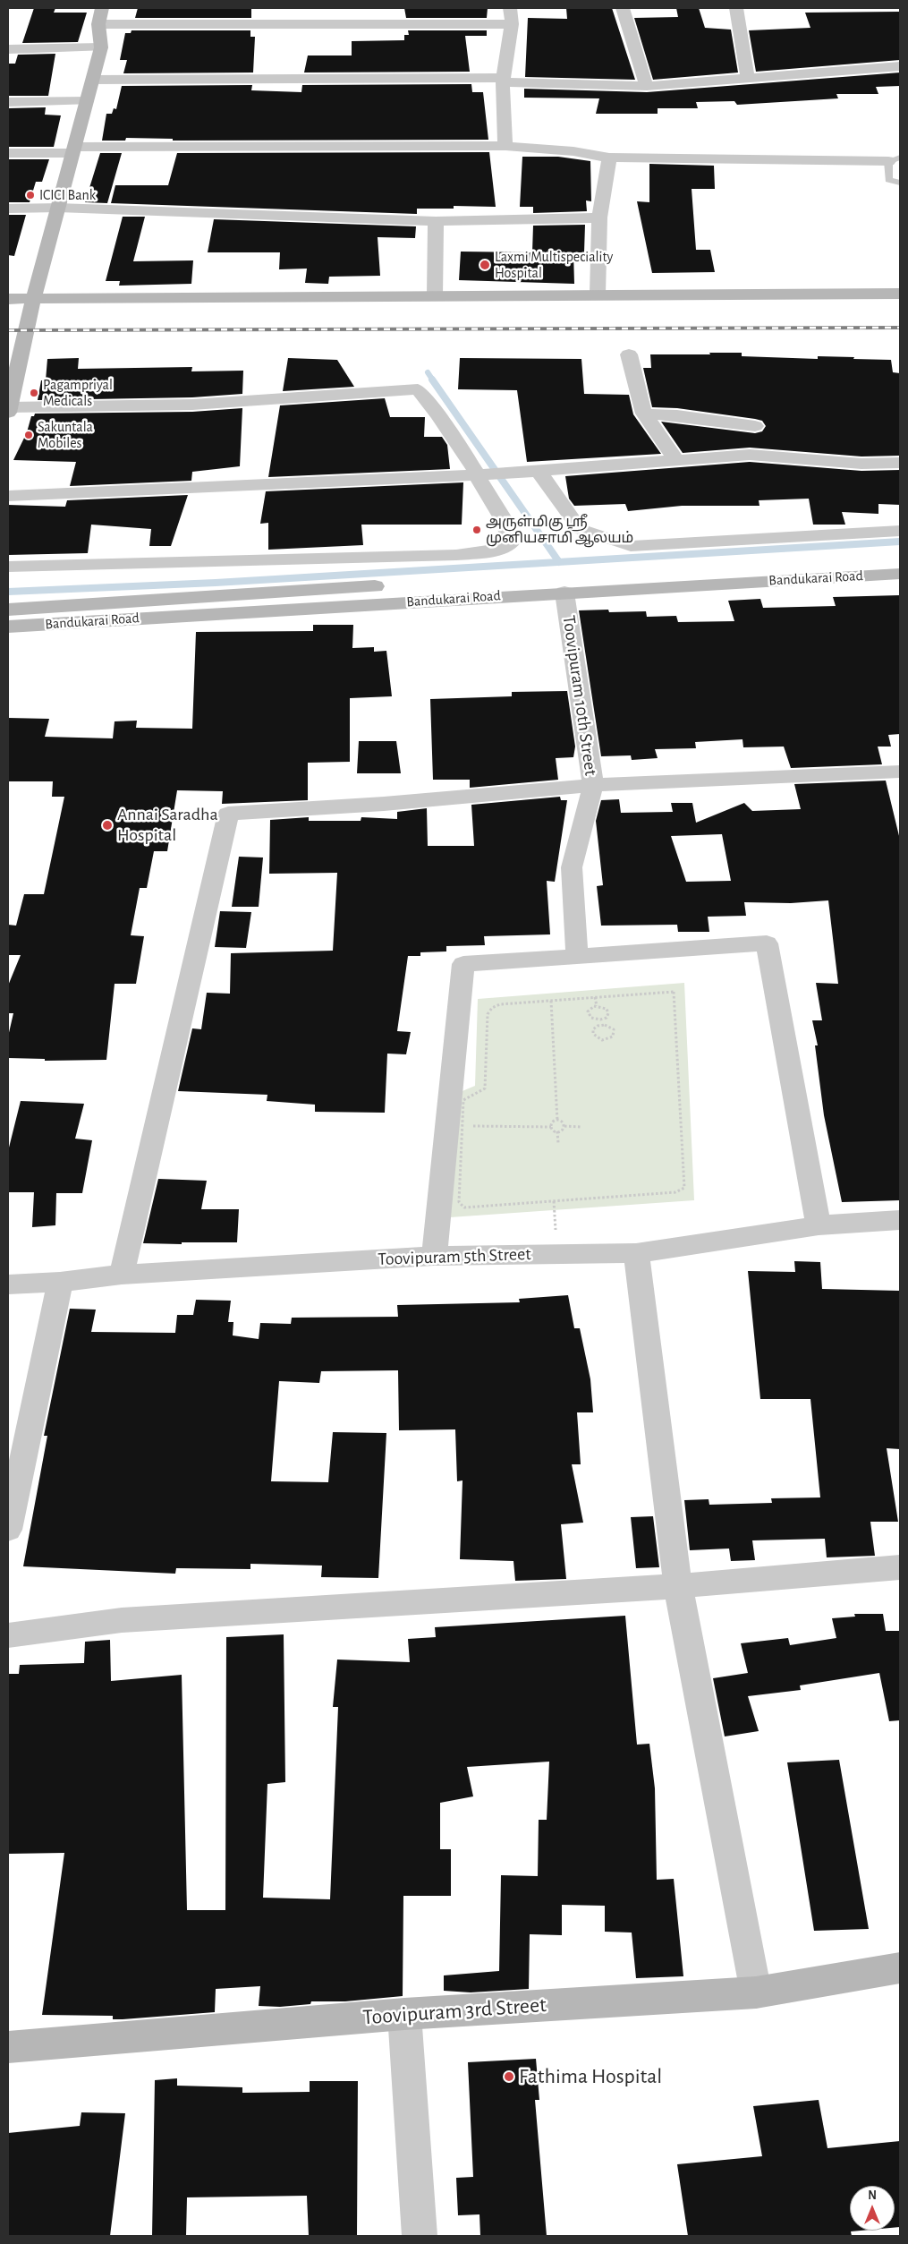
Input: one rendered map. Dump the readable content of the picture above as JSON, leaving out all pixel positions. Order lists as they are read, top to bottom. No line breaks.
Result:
{"streets":{"main road":["Bandukarai Road","Toovipuram 3rd Street"],"street":["Toovipuram 10th Street","Toovipuram 5th Street"]},"crossings":[["Bandukarai Road","Toovipuram 10th Street"]],"places":["ICICI Bank","Laxmi Multispeciality Hospital","Pagampriyal Medicals","Sakuntala Mobiles","அருள்மிகு ஶ்ரீ முனியசாமி ஆலயம்","Annai Saradha Hospital","Fathima Hospital"],"north":"top"}
